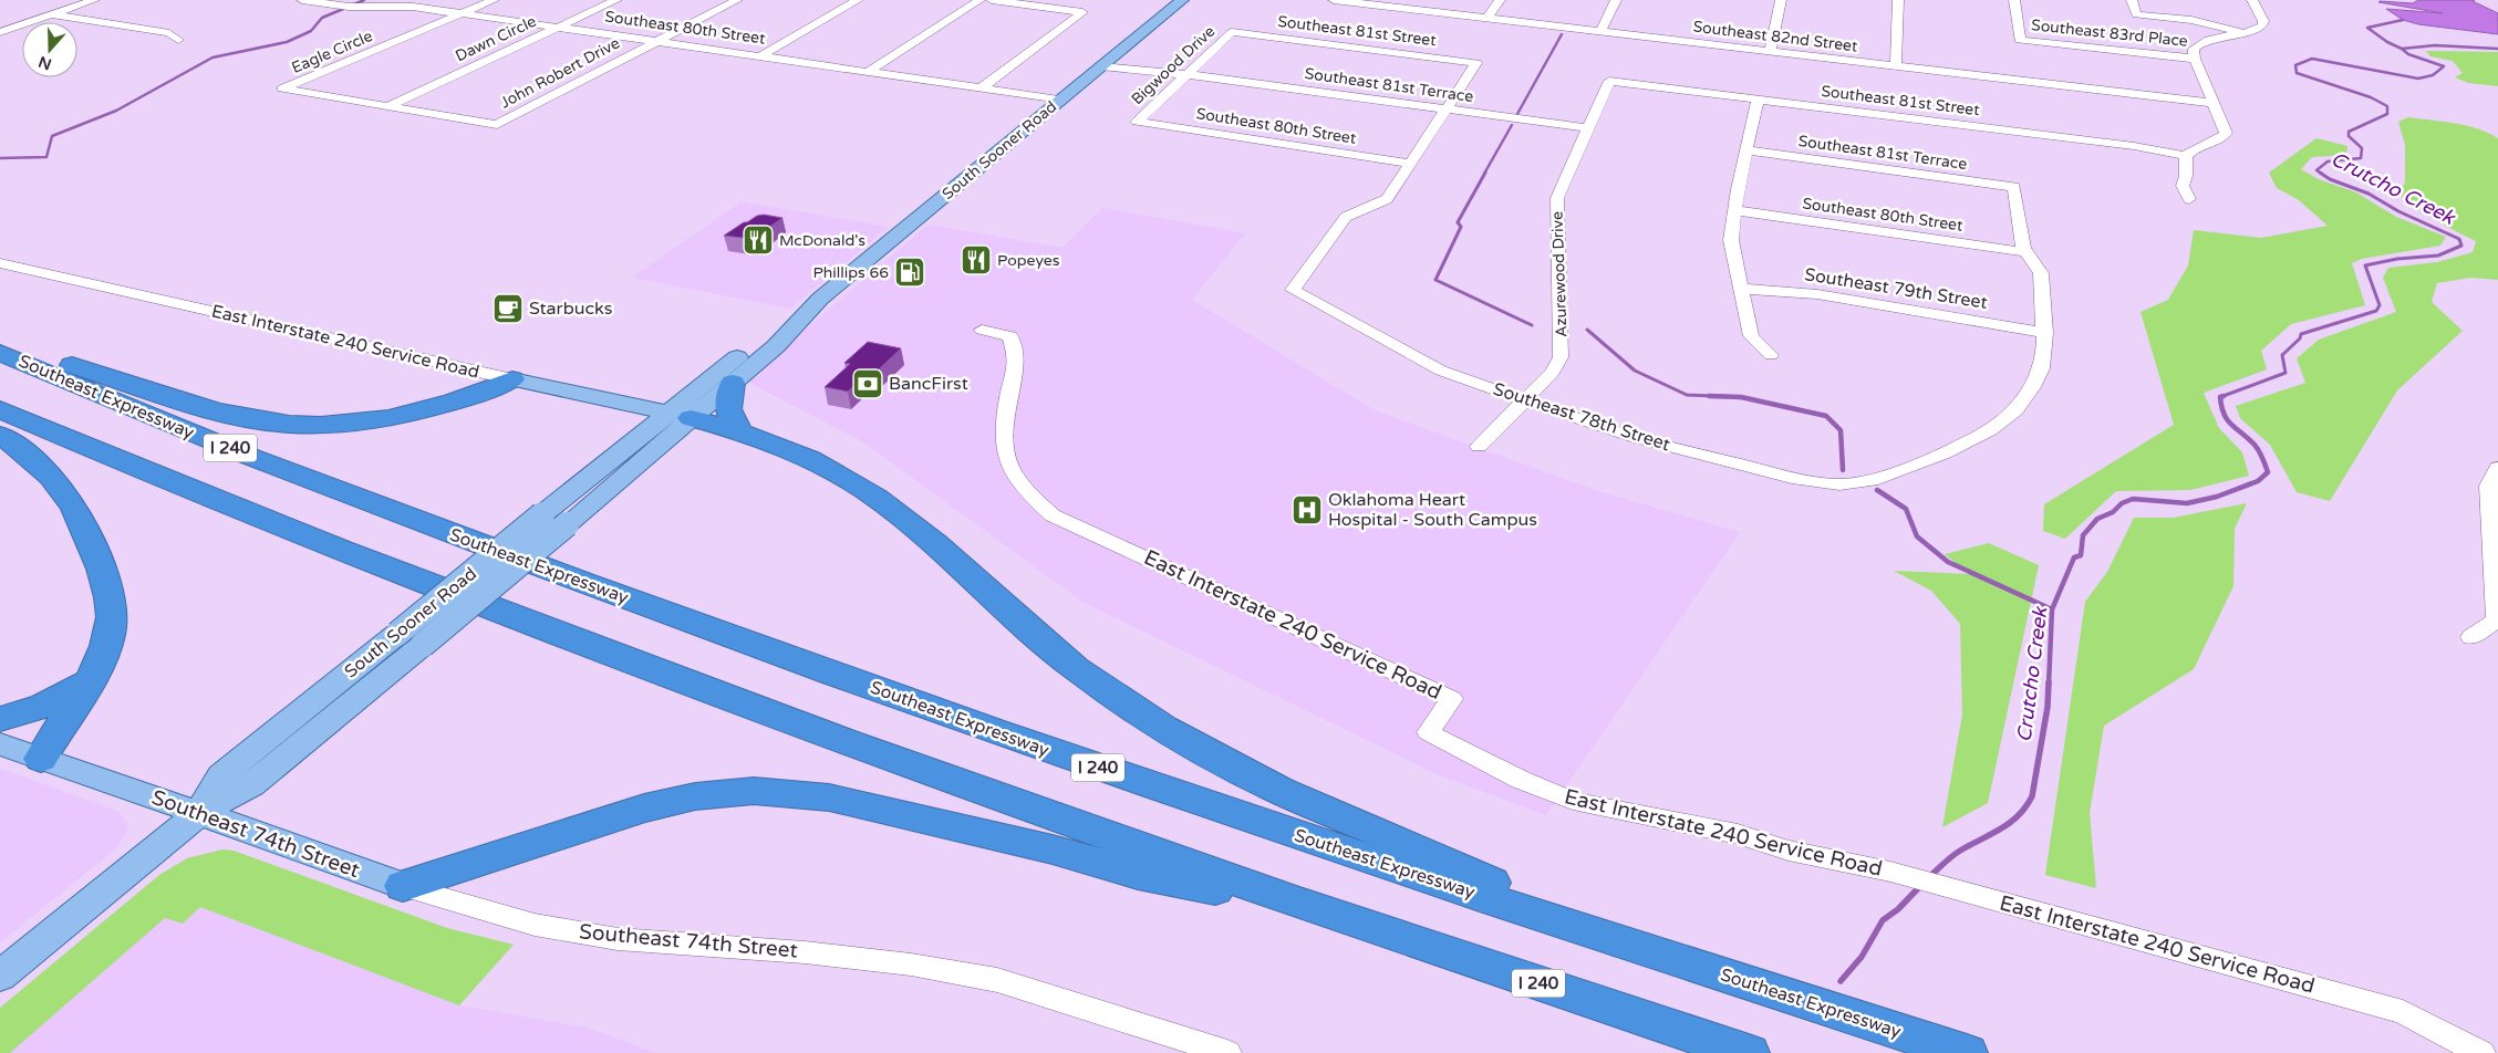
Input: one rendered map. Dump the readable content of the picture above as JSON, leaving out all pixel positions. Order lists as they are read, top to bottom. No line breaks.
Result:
{"streets":{"highway":["Southeast Expressway","I 240"],"main road":["South Sooner Road","East Interstate 240 Service Road","Southeast 74th Street"],"street":["Southeast 80th Street","Southeast 81st Street","Southeast 83rd Place","Southeast 82nd Street","Dawn Circle","Eagle Circle","Bigwood Drive","John Robert Drive","Southeast 81st Terrace","Azurewood Drive","Southeast 79th Street","Southeast 78th Street"]},"crossings":[["Southeast 80th Street","Dawn Circle"],["Southeast 80th Street","Eagle Circle"],["Southeast 80th Street","Bigwood Drive"],["Southeast 80th Street","John Robert Drive"],["Southeast 80th Street","South Sooner Road"],["Southeast 80th Street","Southeast 78th Street"],["Southeast 81st Street","Bigwood Drive"],["Southeast 81st Street","Southeast 81st Terrace"],["Southeast 81st Street","Azurewood Drive"],["Dawn Circle","Eagle Circle"],["Dawn Circle","John Robert Drive"],["Eagle Circle","John Robert Drive"],["Bigwood Drive","Southeast 81st Terrace"],["Southeast 81st Terrace","South Sooner Road"],["Southeast 81st Terrace","Azurewood Drive"],["Southeast 81st Terrace","Southeast 78th Street"],["South Sooner Road","East Interstate 240 Service Road"],["South Sooner Road","Southeast 74th Street"],["Azurewood Drive","Southeast 78th Street"],["Southeast 79th Street","Southeast 78th Street"]],"water":["Crutcho Creek"],"places":{"restaurant":["McDonald's","Popeyes"],"fuel station":["Phillips 66"],"cafe":["Starbucks"],"bank":["BancFirst"],"hospital":["Oklahoma Heart Hospital - South Campus"]},"north":"bottom"}
